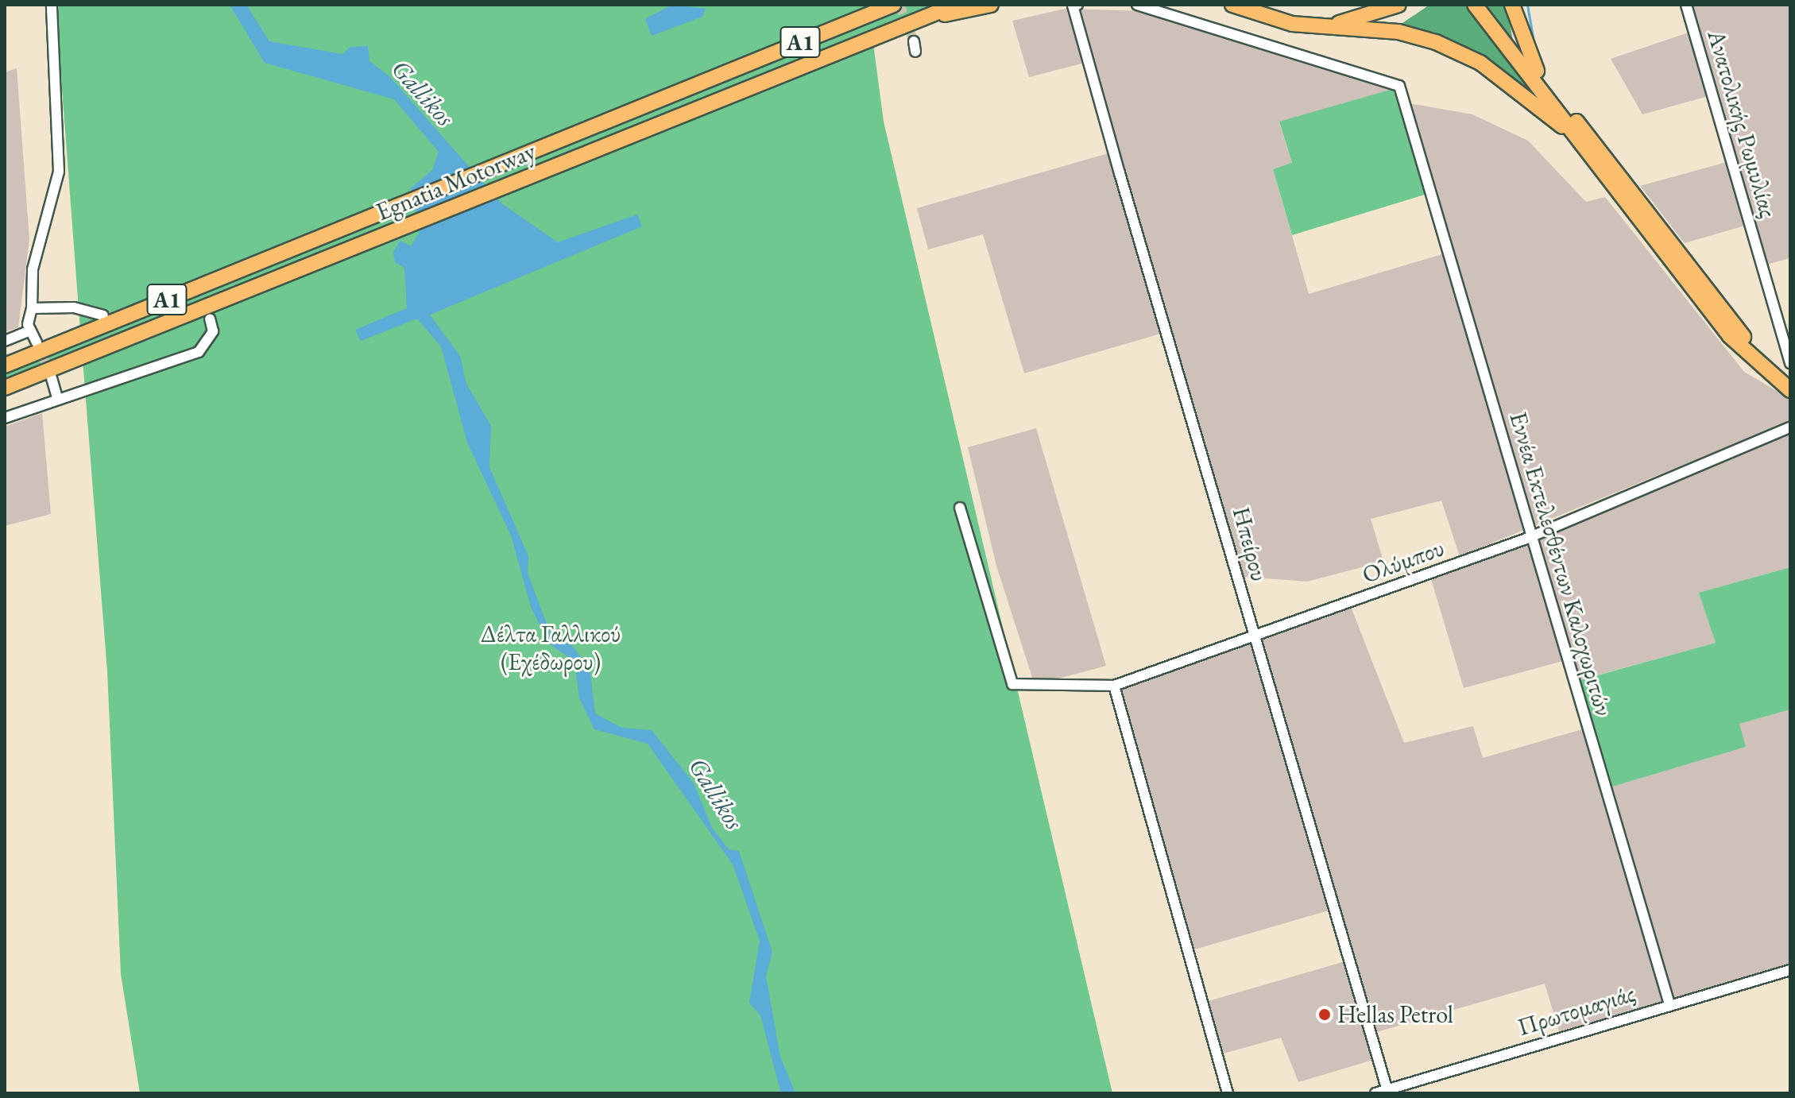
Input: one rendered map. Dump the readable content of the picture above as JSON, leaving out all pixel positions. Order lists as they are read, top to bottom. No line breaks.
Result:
{"streets":{"highway":["Α1","Egnatia Motorway"],"street":["Ανατολικής Ρωμυλίας","Ηπείρου","Ολύμπου","Εννέα Εκτελεσθέντων Καλοχωριτών","Πρωτομαγιάς"]},"crossings":[["Α1","Egnatia Motorway"],["Ηπείρου","Ολύμπου"],["Ηπείρου","Πρωτομαγιάς"],["Ολύμπου","Εννέα Εκτελεσθέντων Καλοχωριτών"],["Εννέα Εκτελεσθέντων Καλοχωριτών","Πρωτομαγιάς"]],"water":["Gallikos"],"parks":["Δέλτα Γαλλικού (Εχέδωρου)"],"places":["Hellas Petrol"]}
